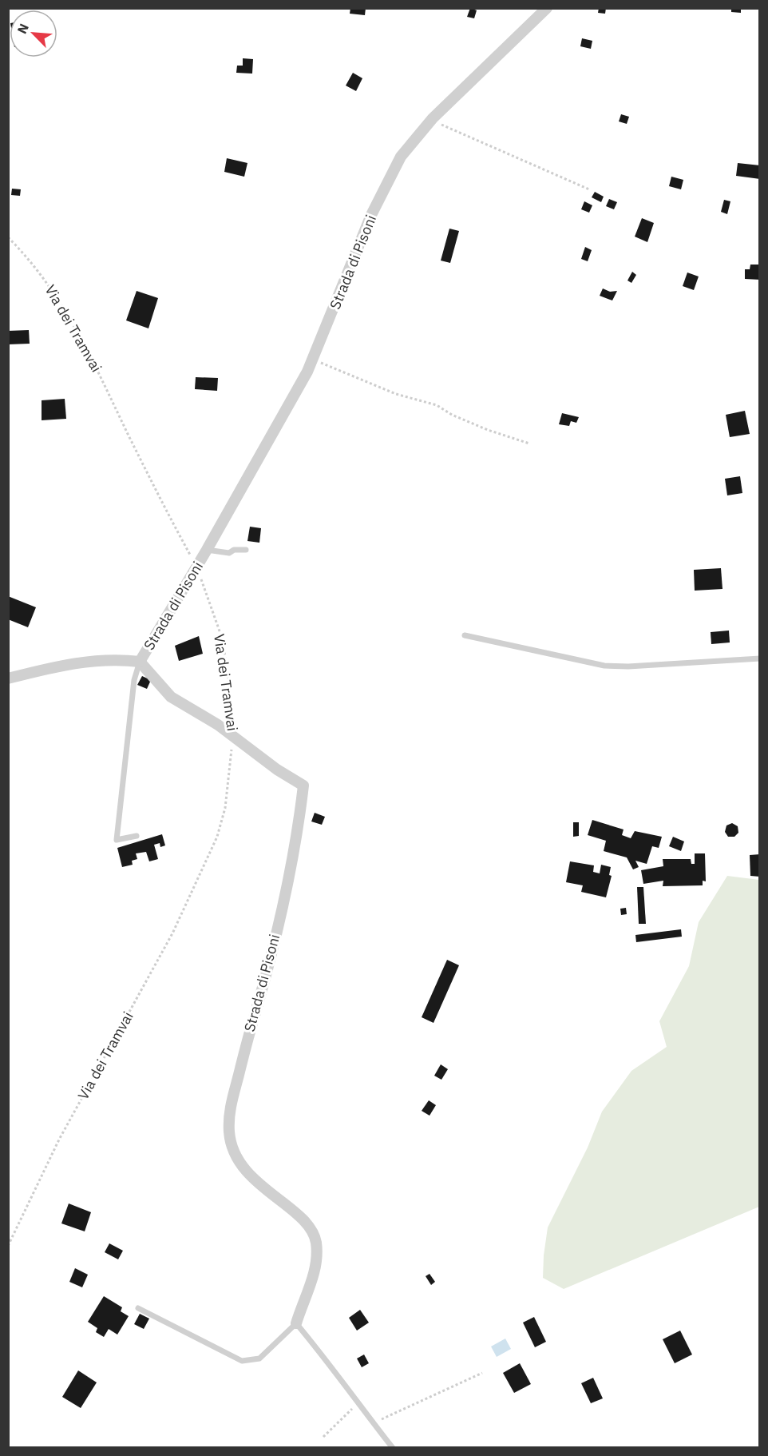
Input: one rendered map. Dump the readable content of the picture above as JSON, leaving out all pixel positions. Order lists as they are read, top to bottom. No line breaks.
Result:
{"streets":{"street":["Strada di Pisoni"],"path":["Via dei Tramvai"]},"crossings":[["Strada di Pisoni","Via dei Tramvai"]],"north":"top left"}
